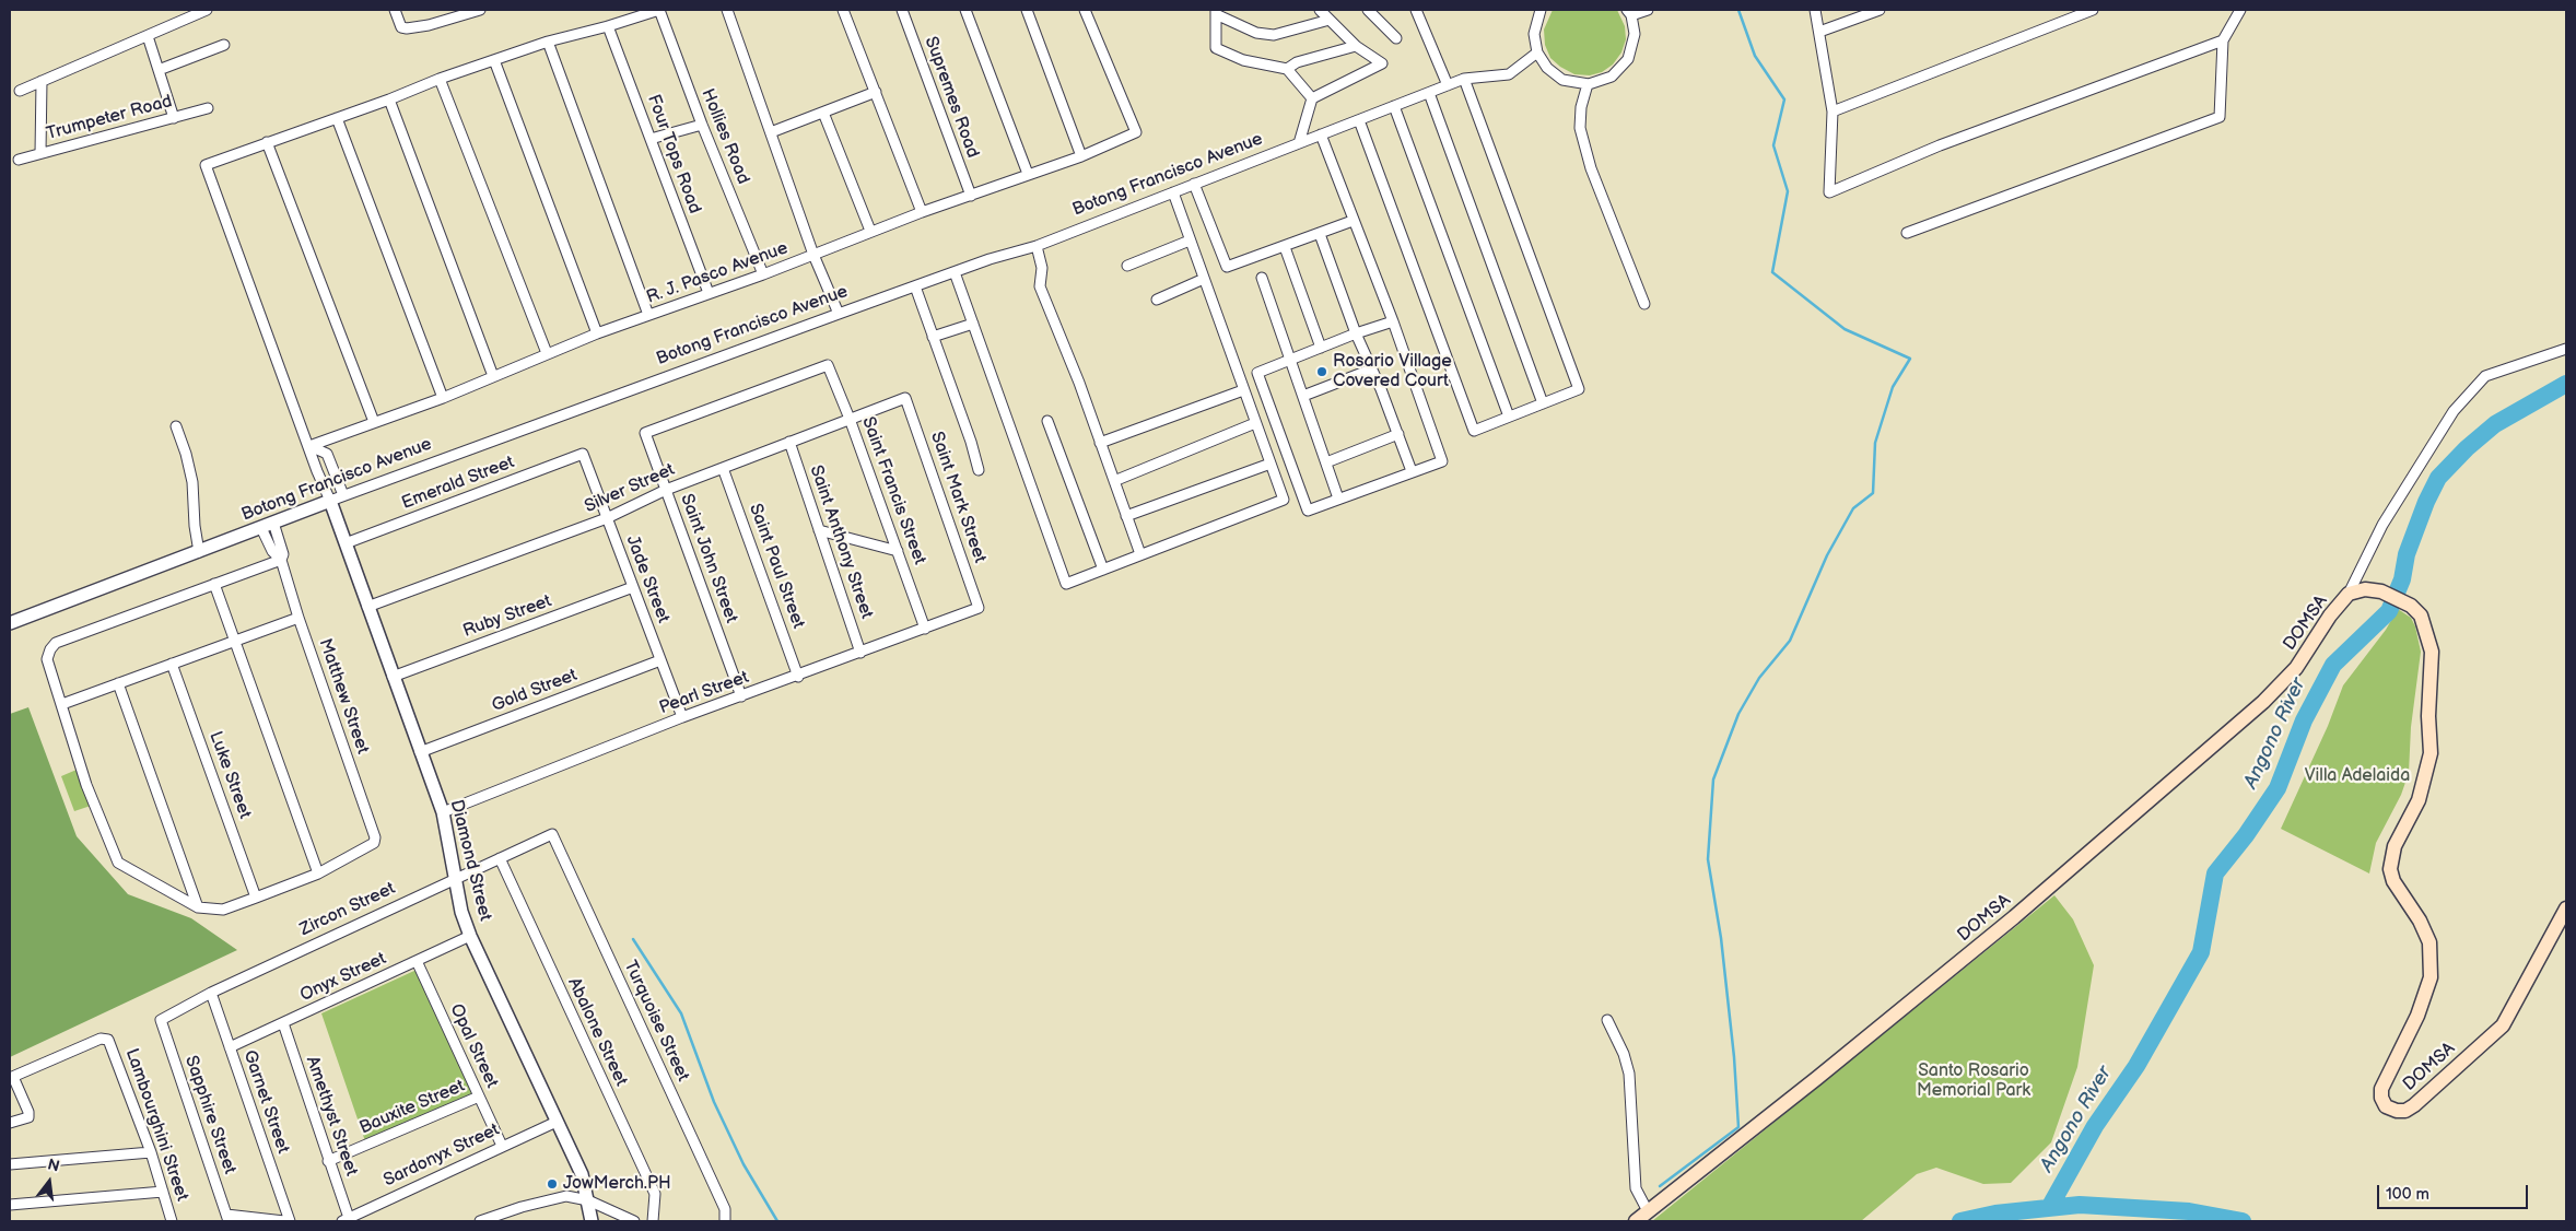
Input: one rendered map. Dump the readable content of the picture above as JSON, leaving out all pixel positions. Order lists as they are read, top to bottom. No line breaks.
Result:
{"streets":{"main road":["DOMSA"],"street":["Supremes Road","Trumpeter Road","Hollies Road","Four Tops Road","Botong Francisco Avenue","R. J. Pasco Avenue","Emerald Street","Silver Street","Saint Francis Street","Saint Mark Street","Saint Anthony Street","Saint John Street","Saint Paul Street","Jade Street","Ruby Street","Gold Street","Pearl Street","Matthew Street","Luke Street","Diamond Street","Zircon Street","Onyx Street","Turquoise Street","Abalone Street","Opal Street","Garnet Street","Bauxite Street","Sapphire Street","Amethyst Street","Lambourghini Street","Sardonyx Street"]},"crossings":[["Supremes Road","R. J. Pasco Avenue"],["Hollies Road","R. J. Pasco Avenue"],["Four Tops Road","R. J. Pasco Avenue"],["Botong Francisco Avenue","Diamond Street"],["Emerald Street","Jade Street"],["Emerald Street","Diamond Street"],["Silver Street","Saint Francis Street"],["Silver Street","Saint Mark Street"],["Silver Street","Saint Anthony Street"],["Silver Street","Saint John Street"],["Silver Street","Saint Paul Street"],["Silver Street","Jade Street"],["Silver Street","Diamond Street"],["Saint Francis Street","Saint John Street"],["Saint Francis Street","Pearl Street"],["Saint Mark Street","Pearl Street"],["Saint Anthony Street","Pearl Street"],["Saint John Street","Pearl Street"],["Saint Paul Street","Pearl Street"],["Jade Street","Ruby Street"],["Jade Street","Gold Street"],["Jade Street","Pearl Street"],["Ruby Street","Diamond Street"],["Gold Street","Diamond Street"],["Pearl Street","Diamond Street"],["Diamond Street","Zircon Street"],["Diamond Street","Onyx Street"],["Diamond Street","Sardonyx Street"],["Zircon Street","Turquoise Street"],["Zircon Street","Abalone Street"],["Zircon Street","Garnet Street"],["Zircon Street","Sapphire Street"],["Onyx Street","Opal Street"],["Onyx Street","Garnet Street"],["Onyx Street","Amethyst Street"],["Opal Street","Bauxite Street"],["Opal Street","Sardonyx Street"],["Bauxite Street","Amethyst Street"],["Amethyst Street","Sardonyx Street"]],"water":["Angono River"],"parks":["Villa Adelaida","Santo Rosario Memorial Park"],"places":["Rosario Village Covered Court","JowMerch.PH"],"scale_bar":"100 m","north":"top"}
